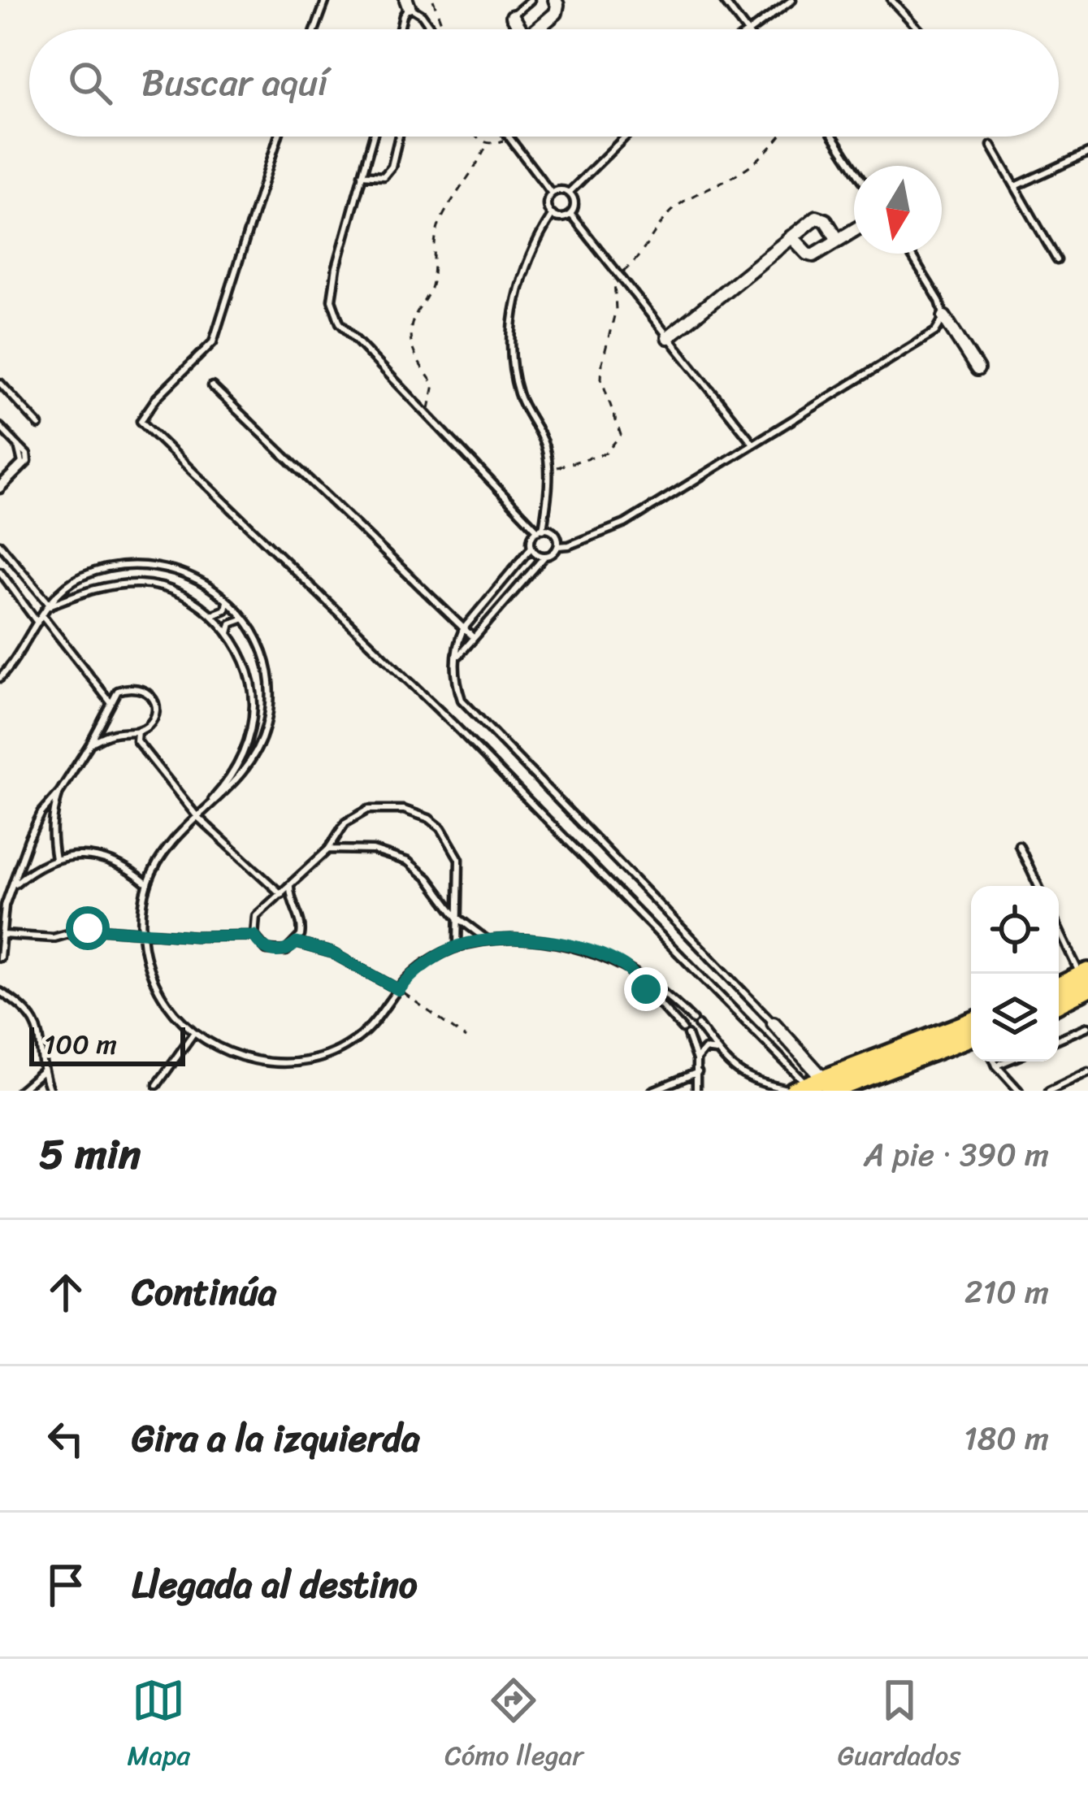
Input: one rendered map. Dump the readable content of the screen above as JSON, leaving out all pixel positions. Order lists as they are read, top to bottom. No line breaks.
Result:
{"scale_bar":"100 m","north":"bottom","page":{"search":"Buscar aquí","scale":"100 m","heading":["5 min","A pie · 390 m"],"list":[["Continúa","210 m"],["Gira a la izquierda","180 m"],"Llegada al destino"],"nav":["Mapa","Cómo llegar","Guardados"]}}
